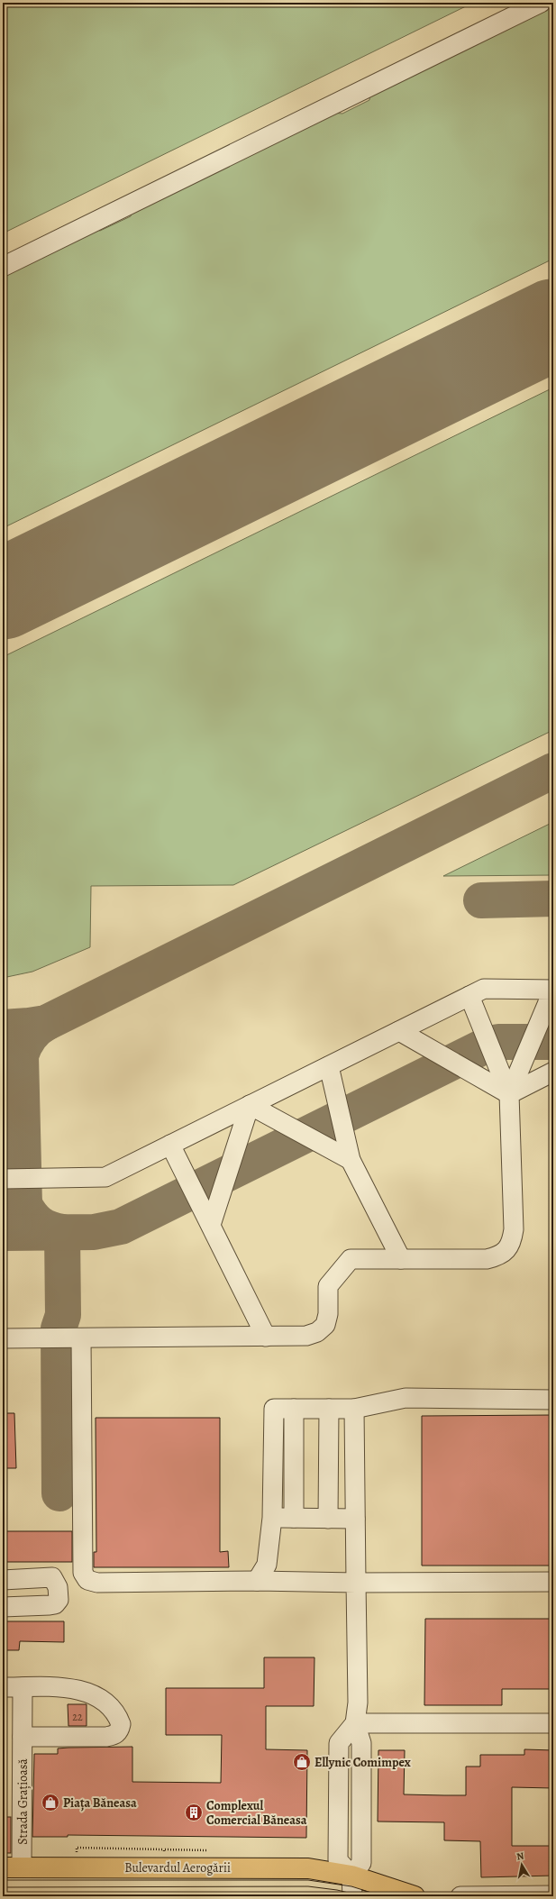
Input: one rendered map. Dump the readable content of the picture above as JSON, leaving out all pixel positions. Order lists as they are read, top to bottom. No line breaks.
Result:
{"streets":{"main road":["Bulevardul Aerogării"],"street":["Strada Grațioasă"]},"crossings":[["Strada Grațioasă","Bulevardul Aerogării"]],"places":{"shop":["Ellynic Comimpex","Piața Băneasa"],"building":["Complexul Comercial Băneasa"]},"house_numbers":["22"],"north":"top"}
